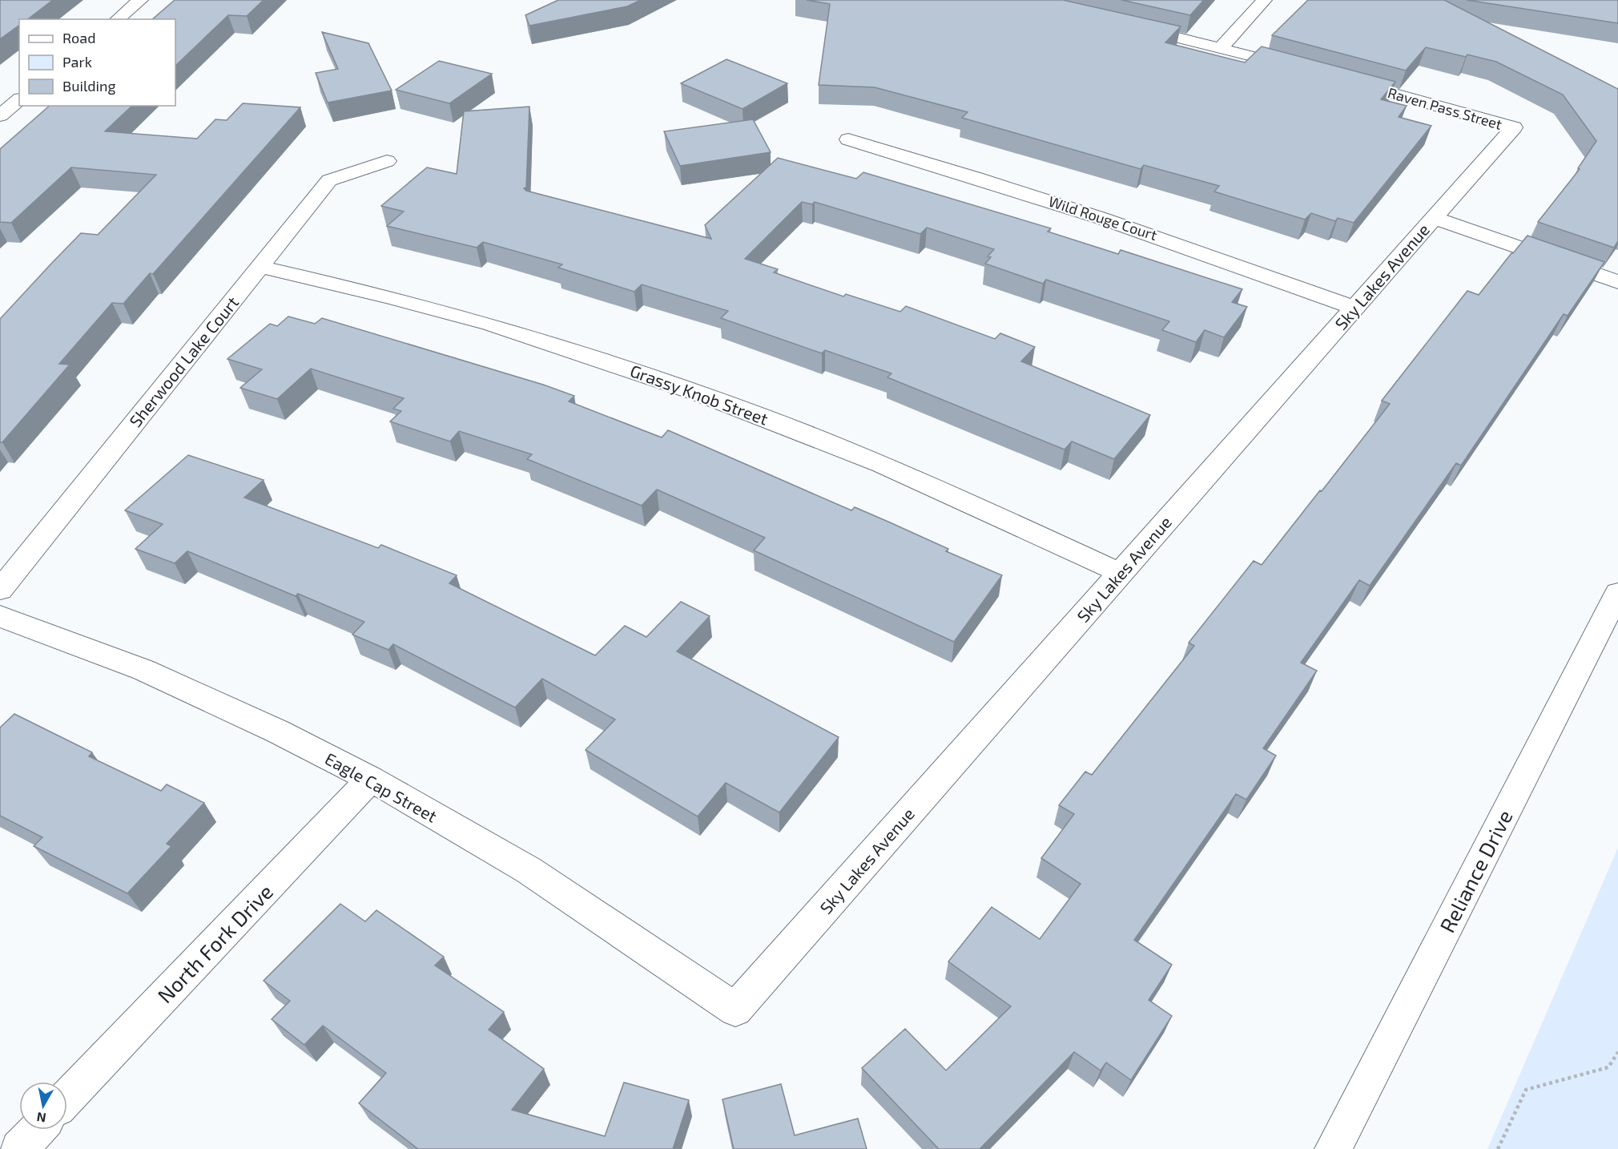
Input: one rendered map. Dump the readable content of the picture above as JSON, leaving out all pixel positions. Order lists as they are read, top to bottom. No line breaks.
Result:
{"streets":{"street":["Raven Pass Street","Wild Rouge Court","Sky Lakes Avenue","Sherwood Lake Court","Grassy Knob Street","Eagle Cap Street","Reliance Drive","North Fork Drive"]},"crossings":[["Raven Pass Street","Sky Lakes Avenue"],["Wild Rouge Court","Sky Lakes Avenue"],["Sky Lakes Avenue","Grassy Knob Street"],["Sky Lakes Avenue","Eagle Cap Street"],["Sherwood Lake Court","Grassy Knob Street"],["Eagle Cap Street","North Fork Drive"]],"legend":["Road","Park","Building"],"north":"bottom"}
